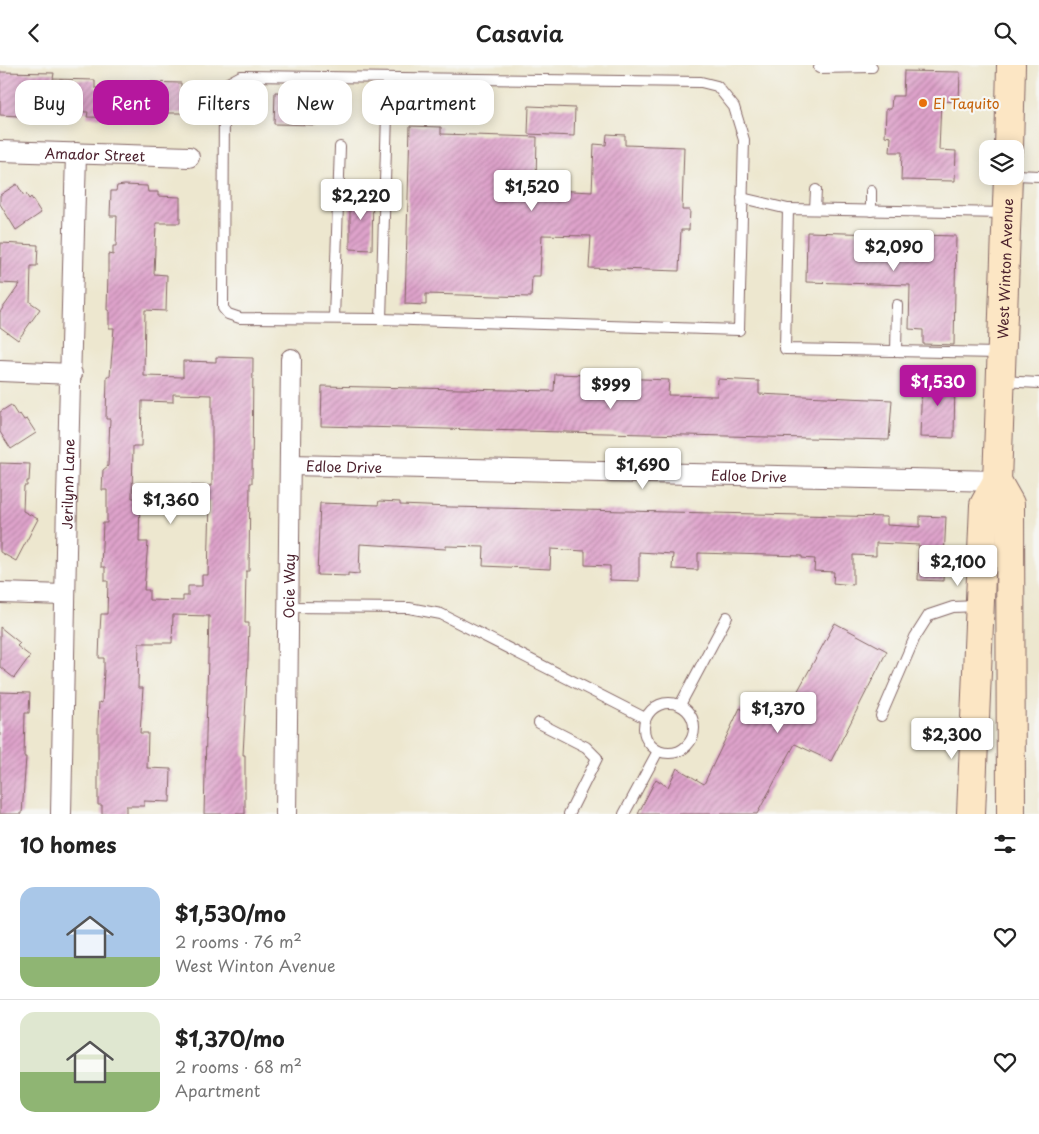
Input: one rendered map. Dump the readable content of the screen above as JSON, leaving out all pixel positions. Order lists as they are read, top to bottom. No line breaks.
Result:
{"streets":{"main road":["West Winton Avenue"],"street":["Amador Street","Edloe Drive","Jerilynn Lane","Ocie Way"]},"crossings":[["Amador Street","Jerilynn Lane"],["West Winton Avenue","Edloe Drive"],["Edloe Drive","Ocie Way"]],"places":["El Taquito"],"page":{"header":"Casavia","chip":["Buy","Rent","Filters","New","Apartment"],"price":["$1,520","$2,220","$2,090","$1,530","$999","$1,690","$1,360","$2,100","$1,370","$2,300"],"heading":"10 homes","list":[{"name":"$1,530/mo","note":"2 rooms · 76 m² · West Winton Avenue"},{"name":"$1,370/mo","note":"2 rooms · 68 m² · Apartment"}]}}
